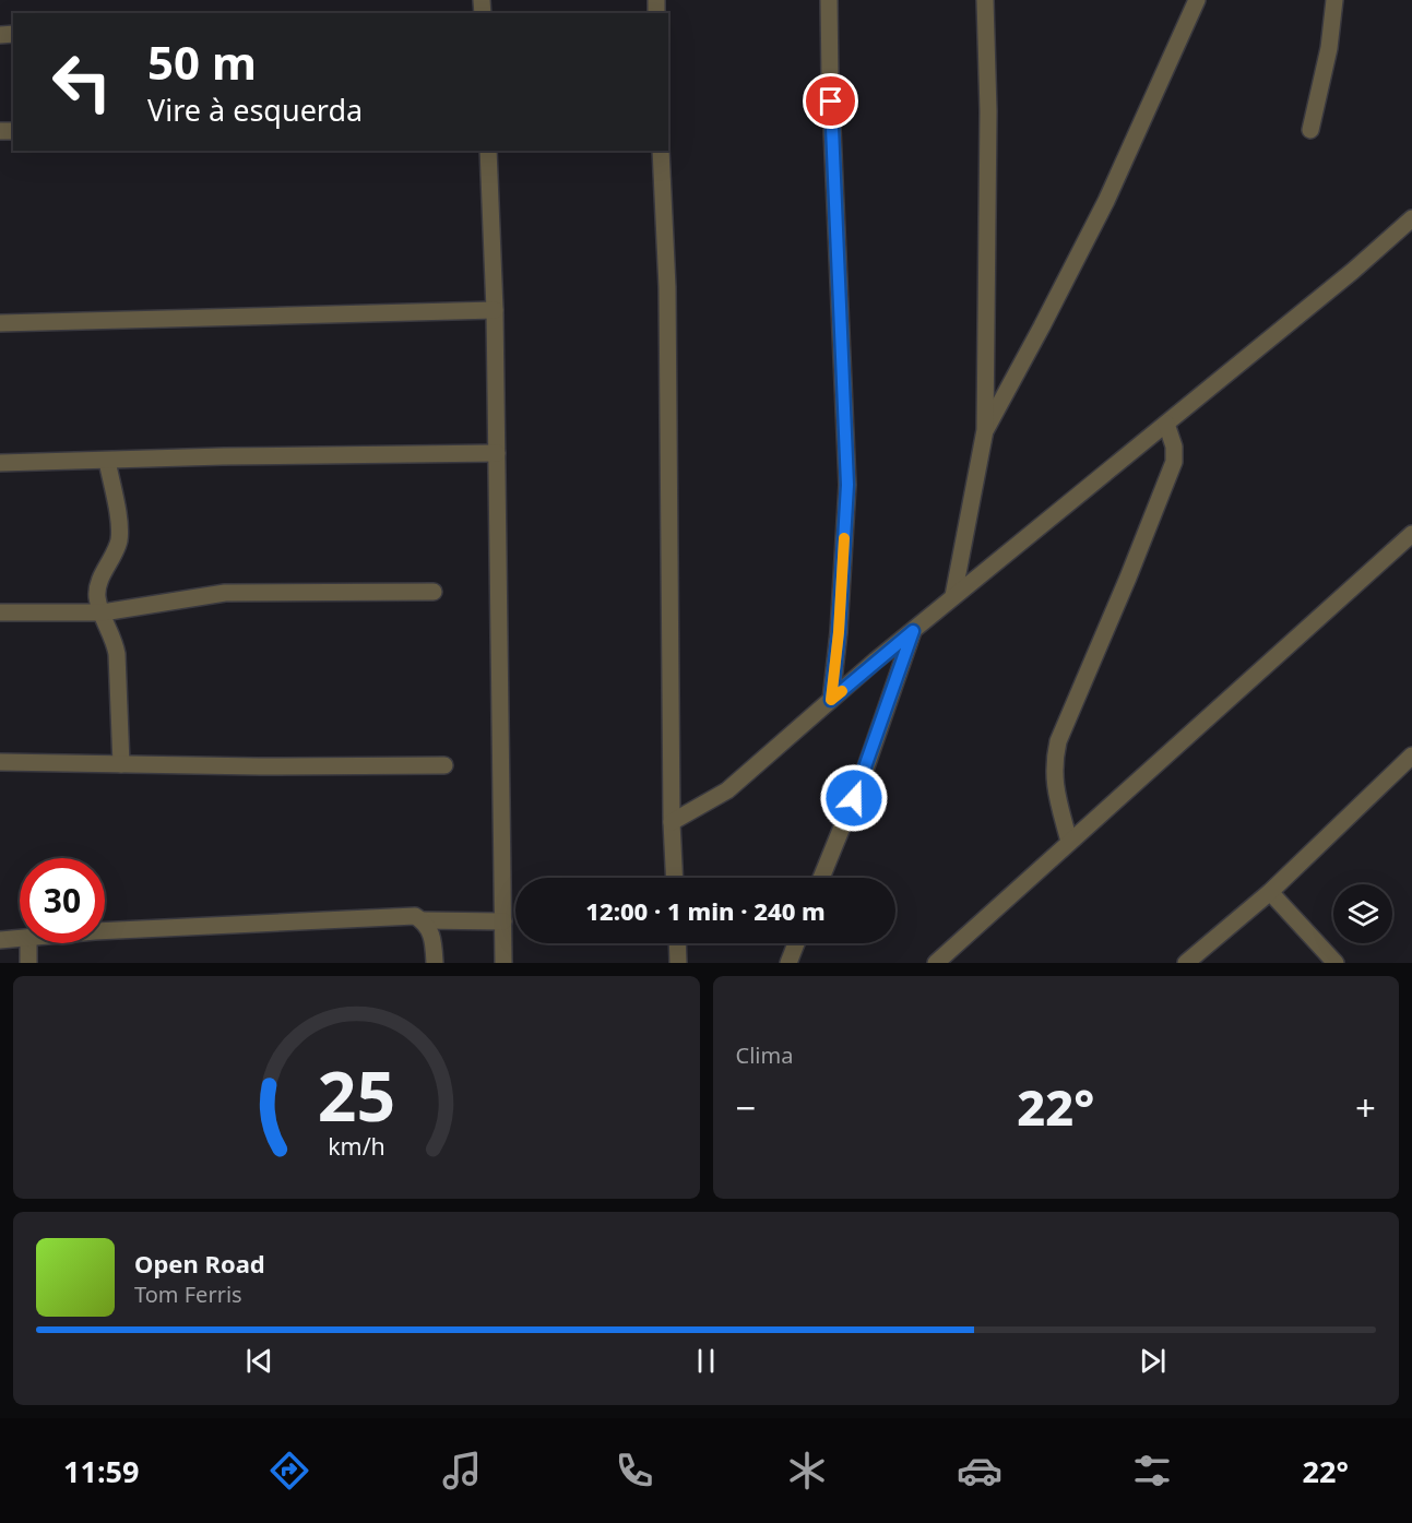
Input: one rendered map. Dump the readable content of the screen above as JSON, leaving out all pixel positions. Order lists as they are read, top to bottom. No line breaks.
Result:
{"page":{"turn":["50 m","Vire à esquerda"],"limit":"30","trip":"12:00 · 1 min · 240 m","tile":"Clima","heat":["−","22°","+"],"song":["Open Road","Tom Ferris"],"tabs":["11:59","22°"],"gauge":["25","km/h"]}}
